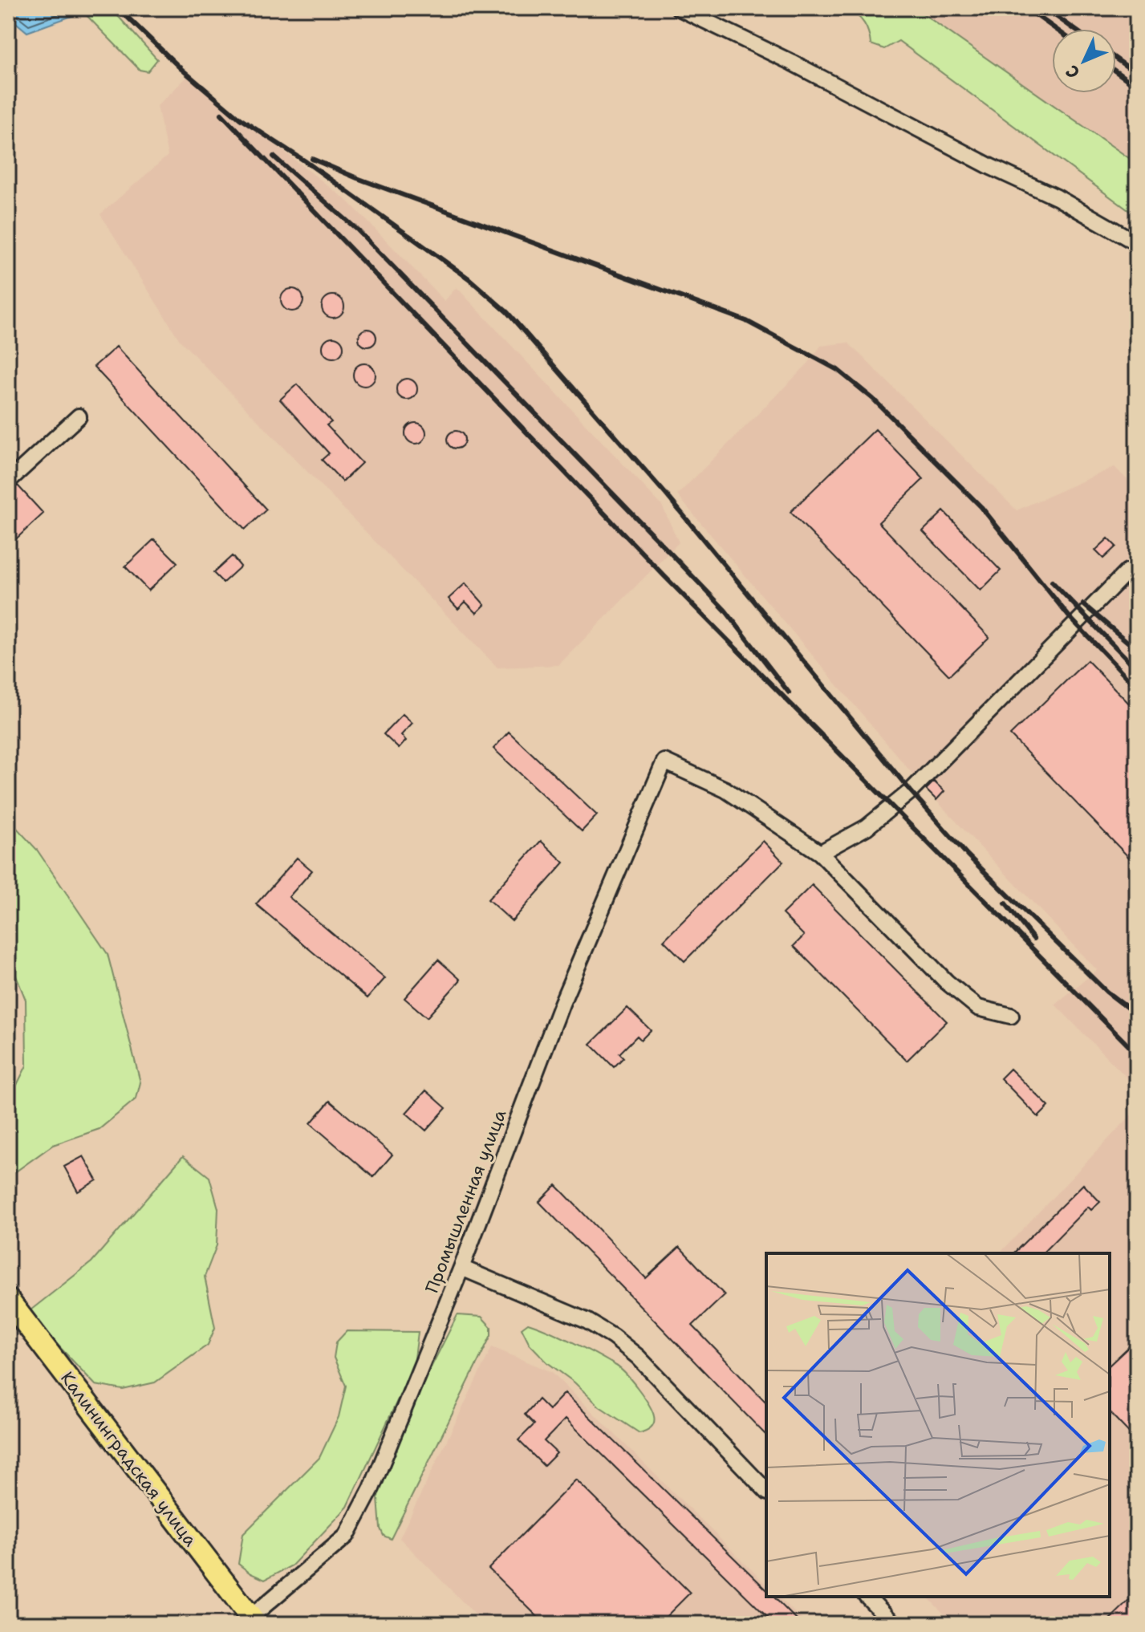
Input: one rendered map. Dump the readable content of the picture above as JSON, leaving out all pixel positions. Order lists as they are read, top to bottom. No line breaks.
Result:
{"streets":{"highway":["Калининградская улица"],"street":["Промышленная улица"]},"crossings":[["Промышленная улица","Калининградская улица"]],"north":"bottom left"}
